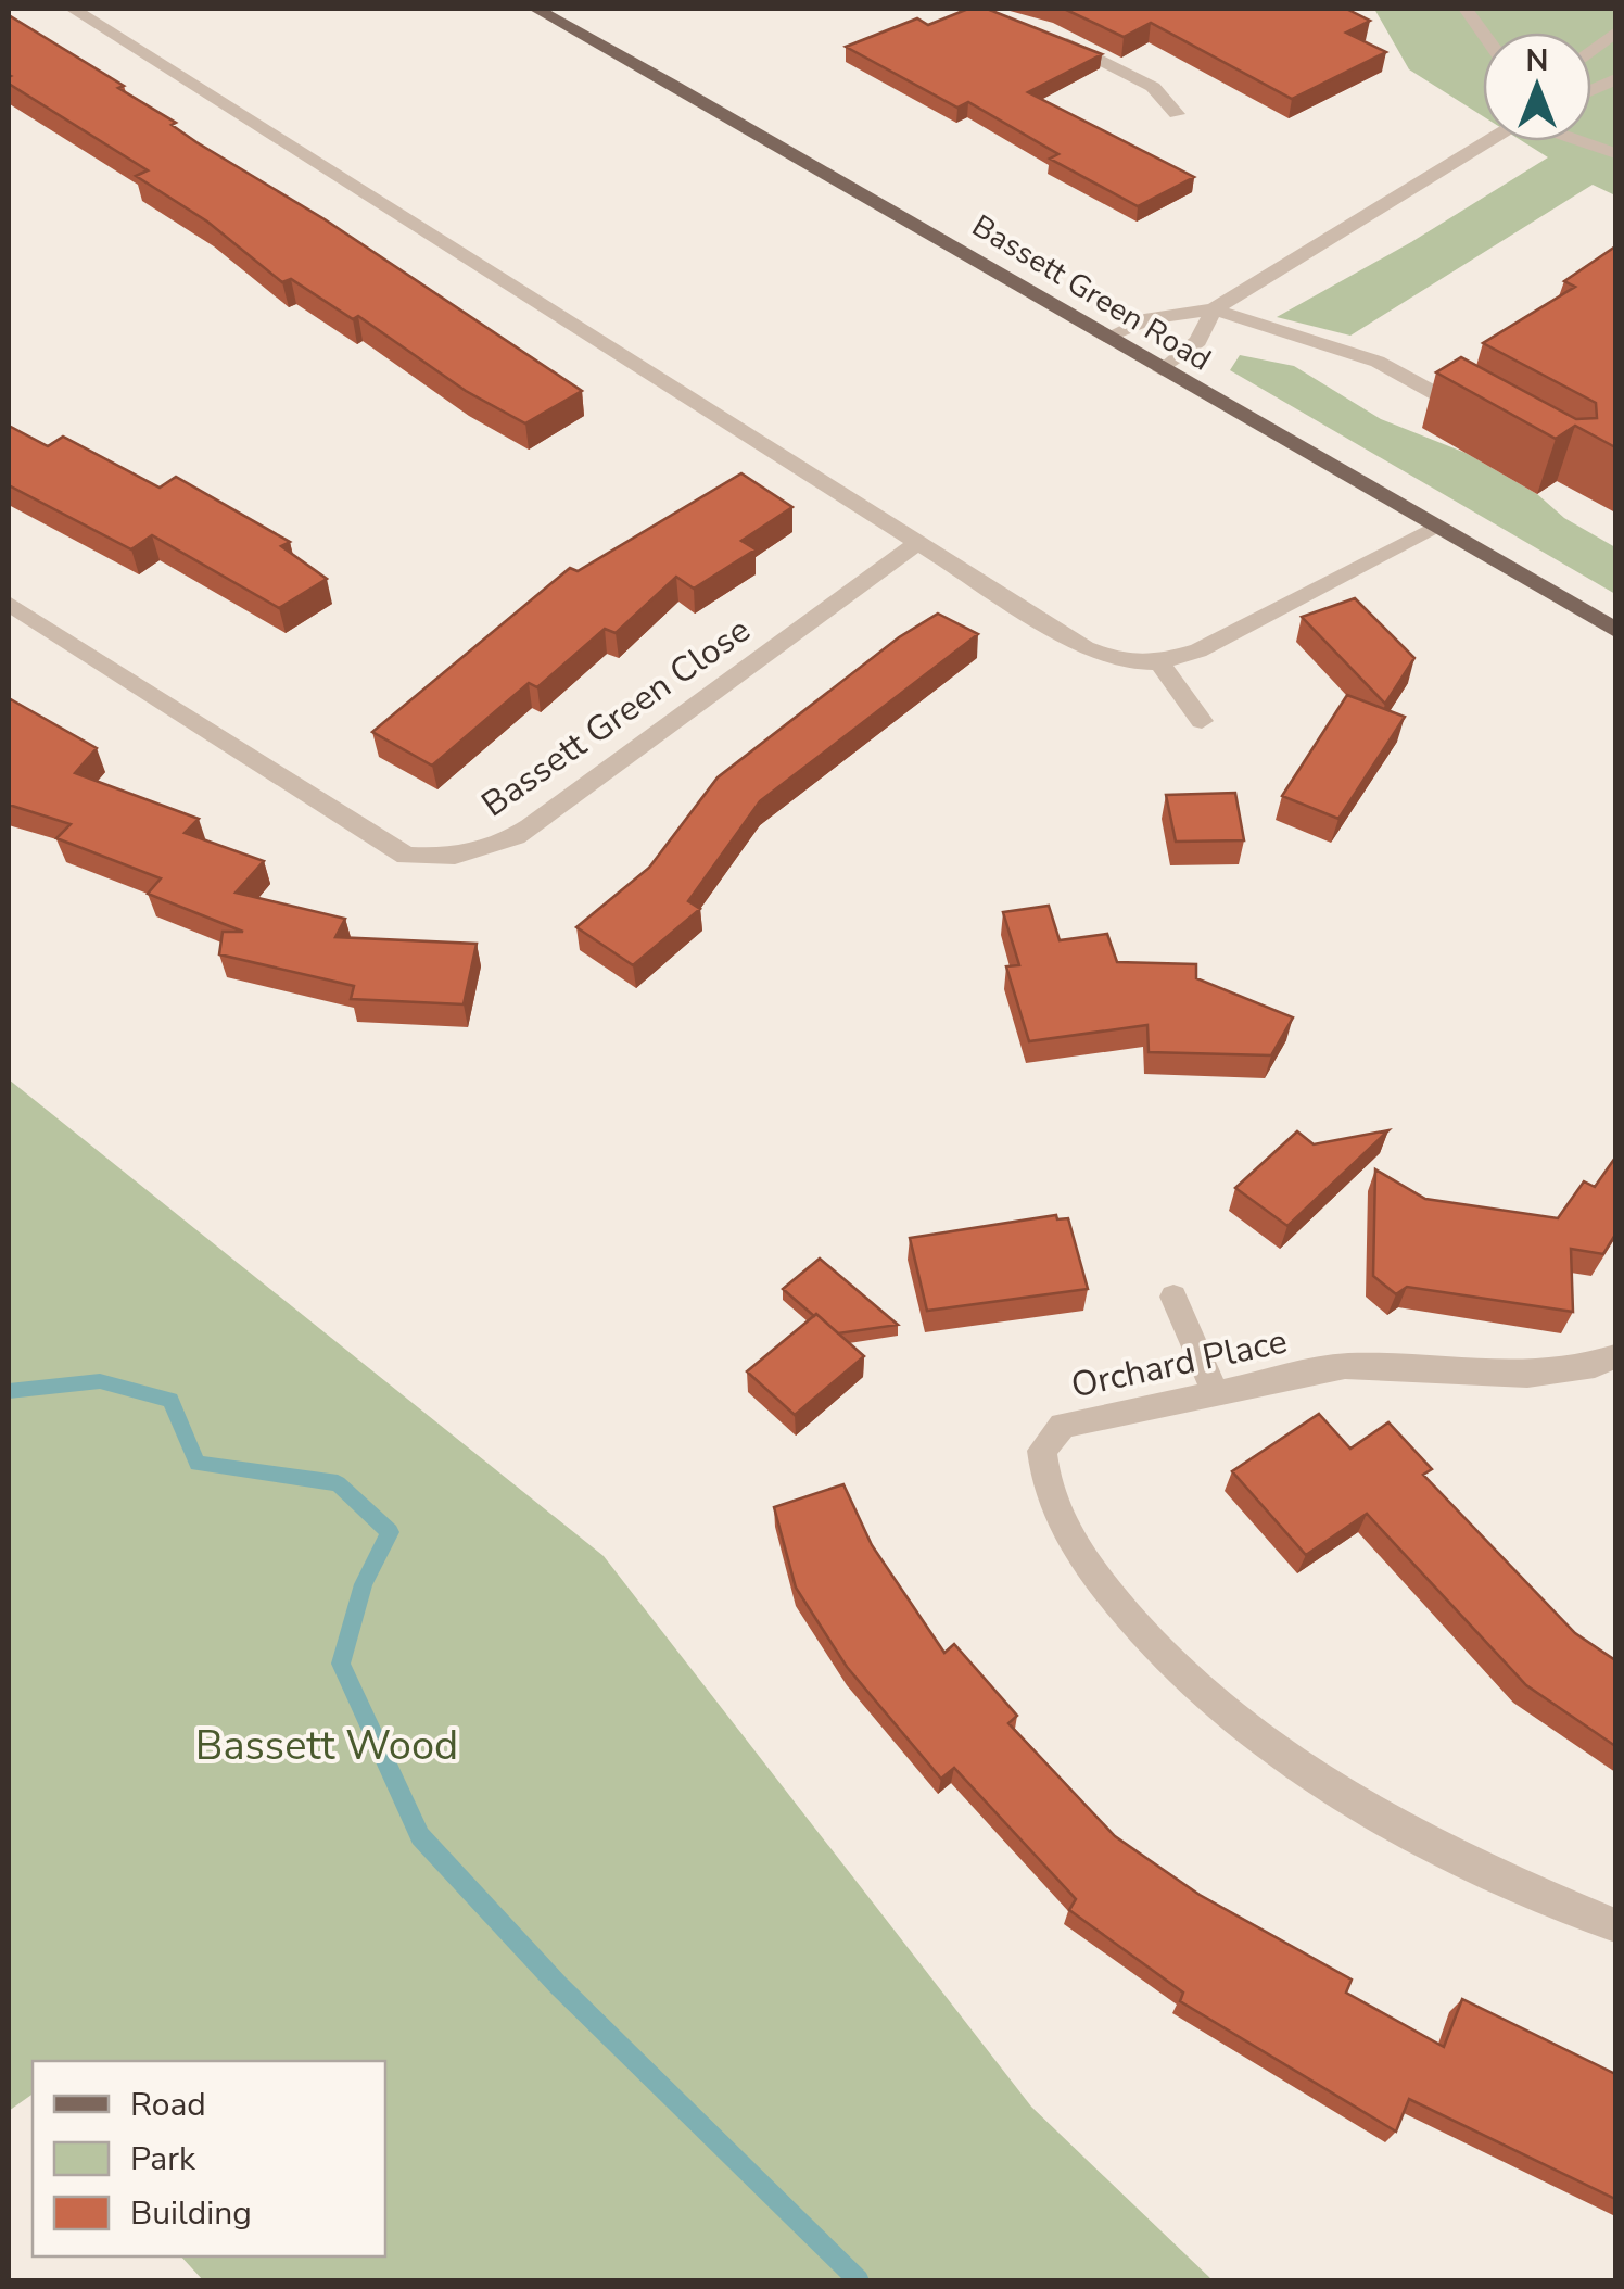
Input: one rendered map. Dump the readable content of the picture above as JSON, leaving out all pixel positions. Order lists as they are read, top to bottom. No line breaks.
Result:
{"streets":{"main road":["Bassett Green Road"],"street":["Bassett Green Close","Orchard Place"]},"parks":["Bassett Wood"],"legend":["Road","Park","Building"],"north":"top"}
